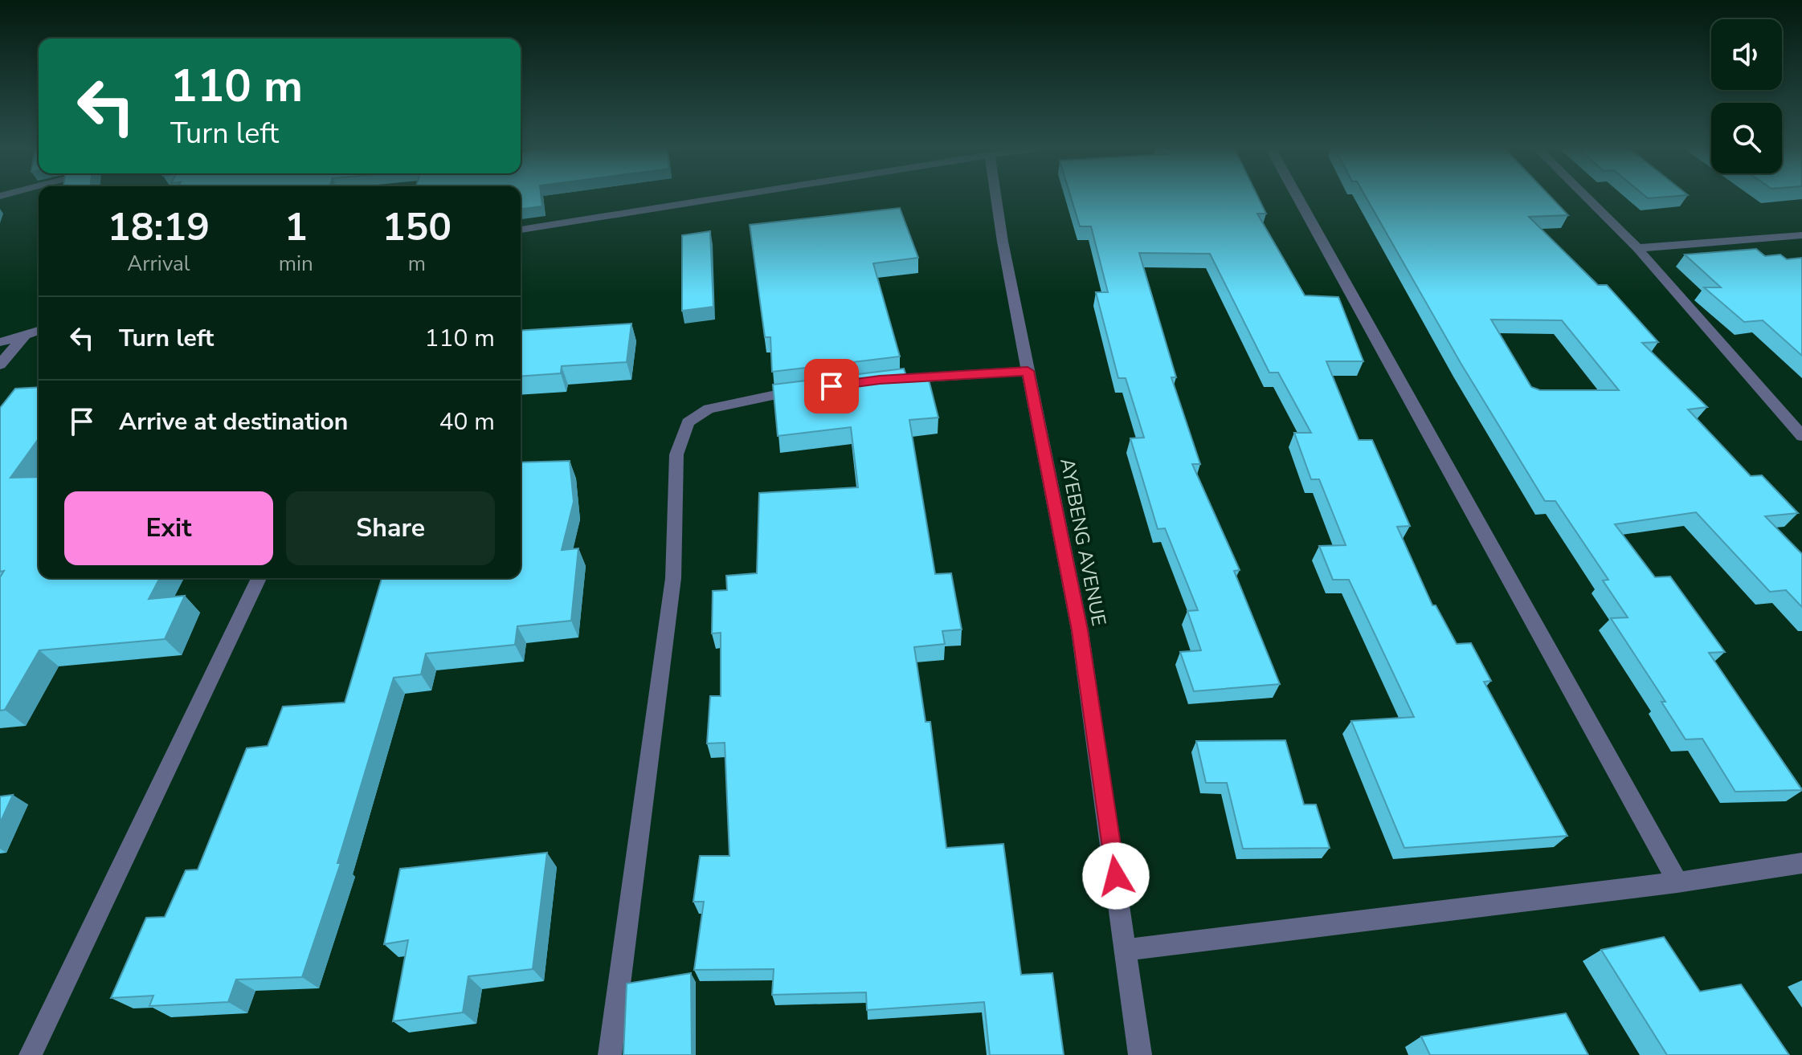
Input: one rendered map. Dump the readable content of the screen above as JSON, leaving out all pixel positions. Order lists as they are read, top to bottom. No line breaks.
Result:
{"streets":{"street":["AYEBENG AVENUE"]},"page":{"turn":["110 m","Turn left"],"eta":["18:19","Arrival","1","min","150","m"],"list":[{"name":"Turn left","value":"110 m"},{"name":"Arrive at destination","value":"40 m"}],"buttons":["Exit","Share"]}}
